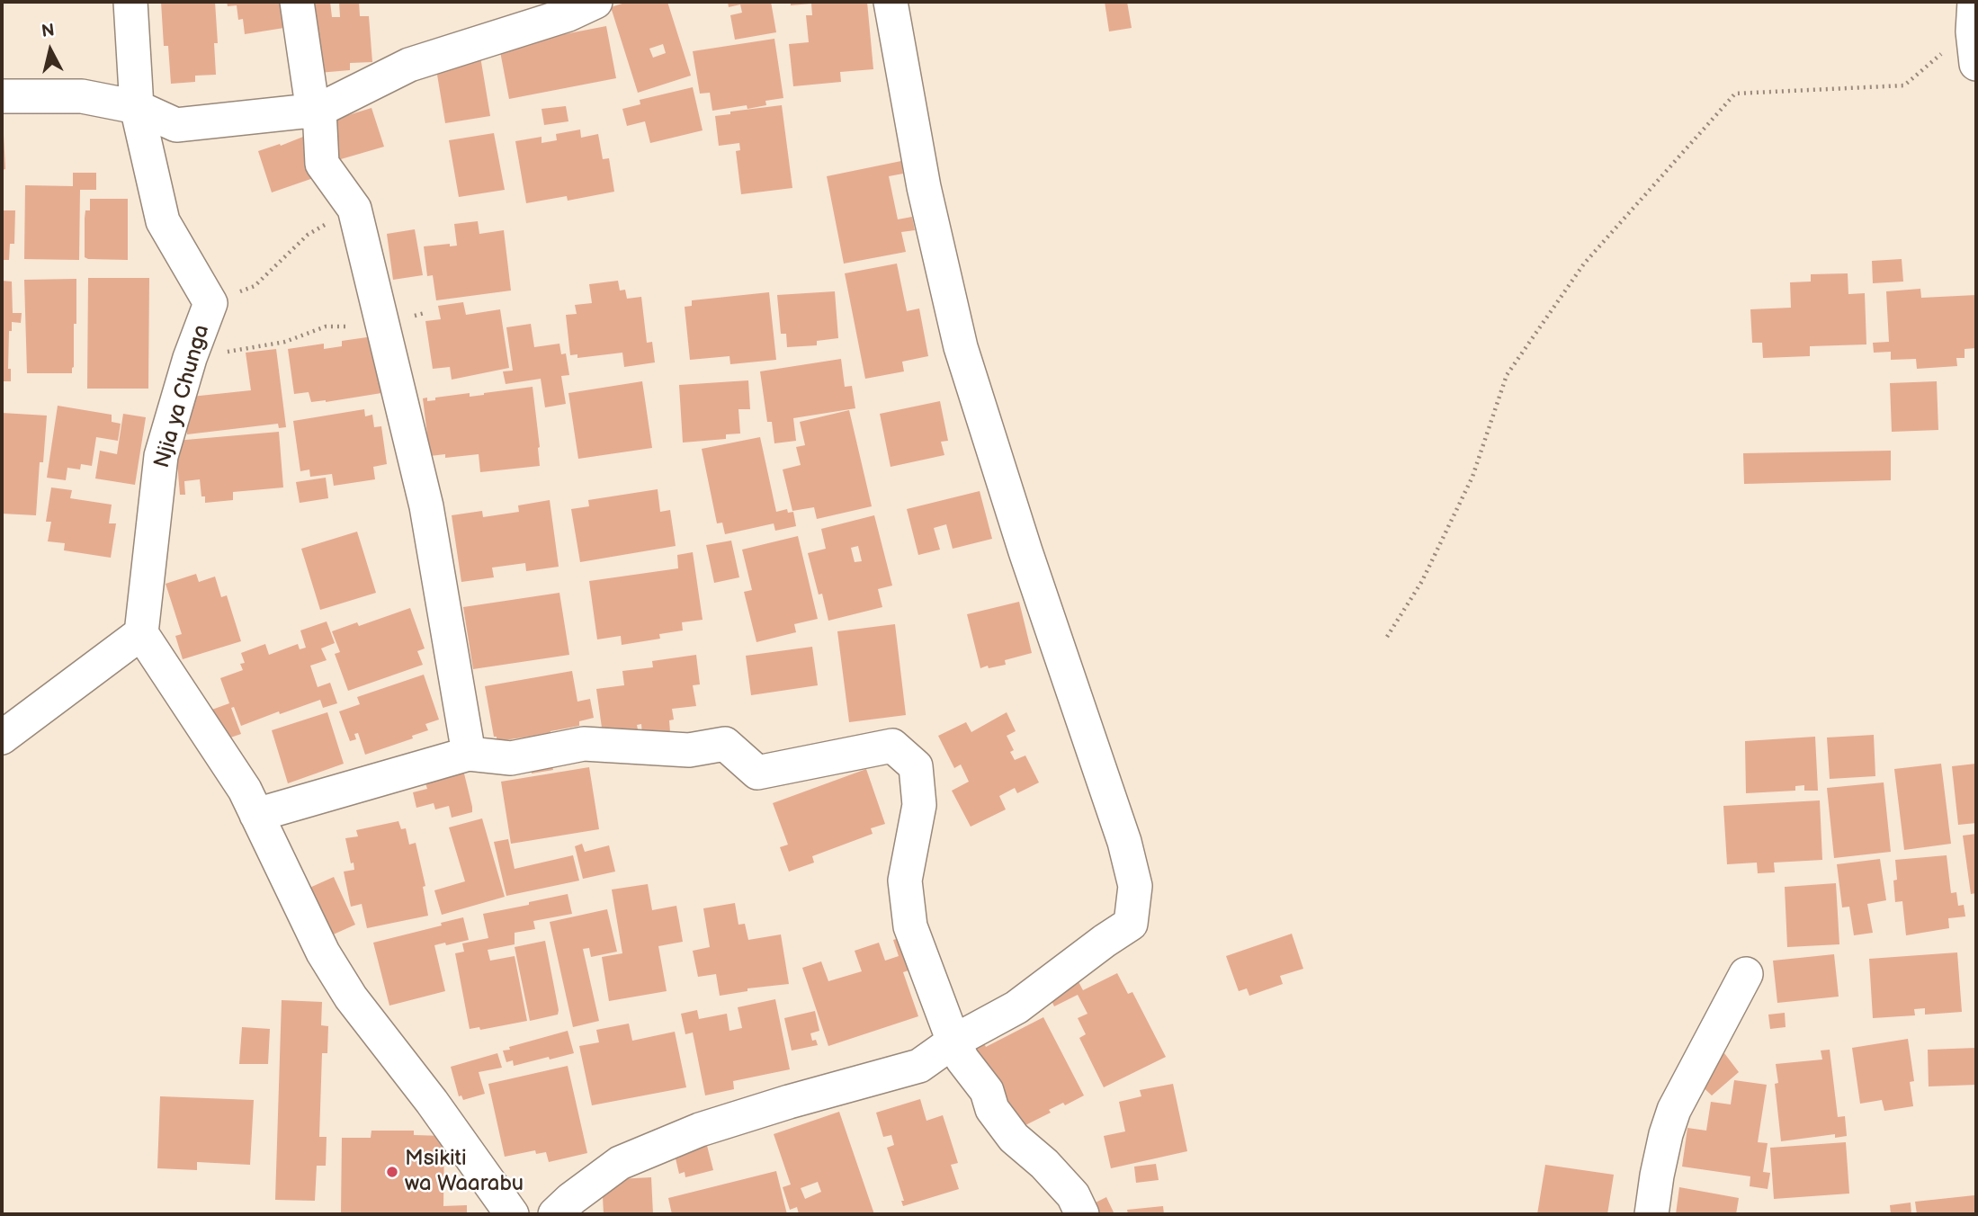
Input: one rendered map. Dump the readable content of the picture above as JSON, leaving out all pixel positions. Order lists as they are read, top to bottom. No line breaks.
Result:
{"streets":{"street":["Njia ya Chunga"]},"places":["Msikiti wa Waarabu"],"north":"top"}
